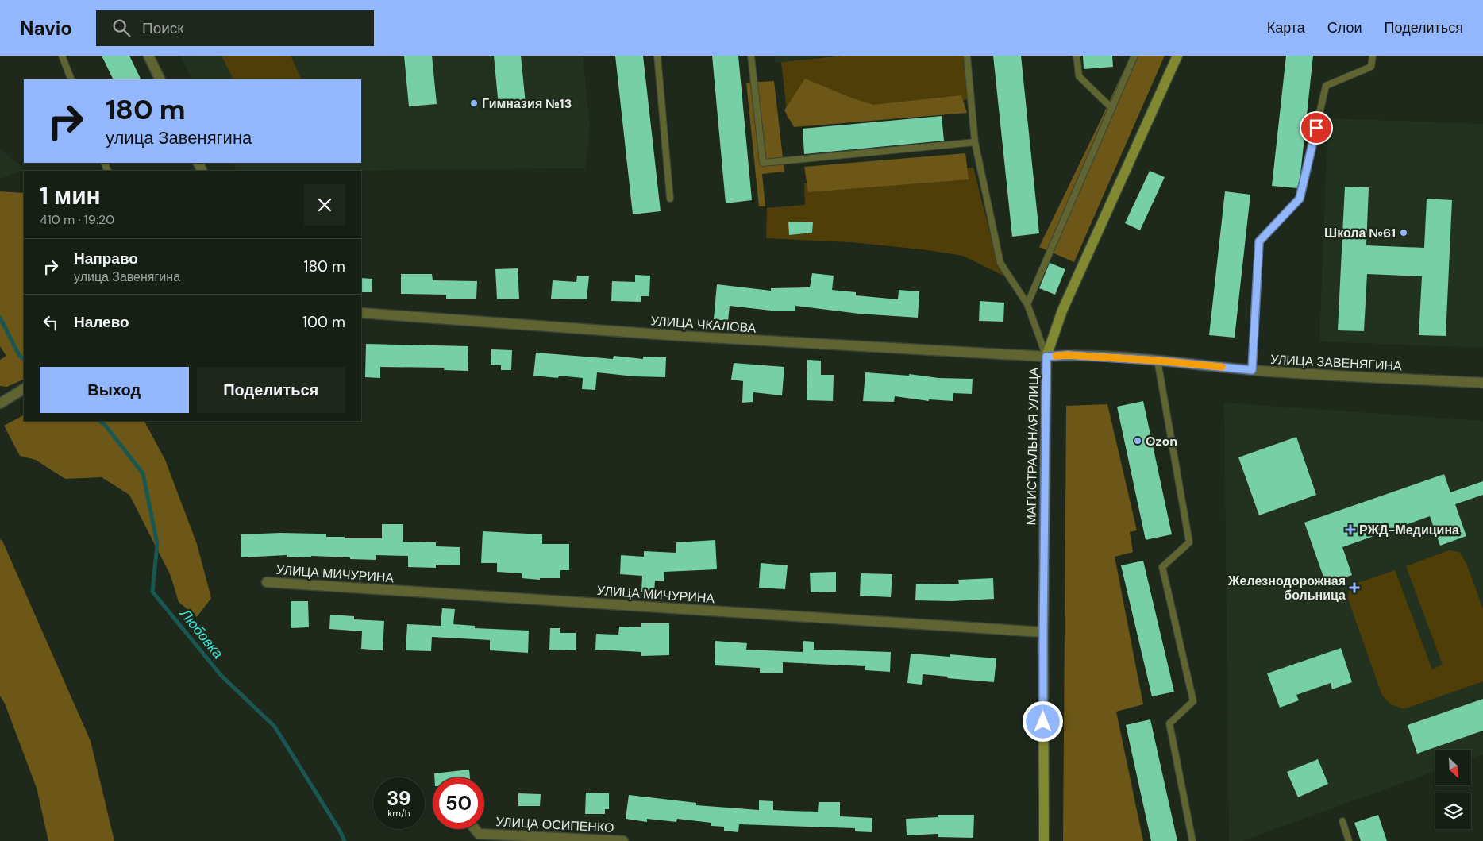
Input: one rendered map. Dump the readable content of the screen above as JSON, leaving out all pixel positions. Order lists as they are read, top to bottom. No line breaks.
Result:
{"streets":{"main road":["МАГИСТРАЛЬНАЯ УЛИЦА"],"street":["УЛИЦА ЧКАЛОВА","УЛИЦА ЗАВЕНЯГИНА","УЛИЦА МИЧУРИНА","УЛИЦА ОСИПЕНКО"]},"crossings":[["УЛИЦА ЧКАЛОВА","УЛИЦА ЗАВЕНЯГИНА"],["УЛИЦА ЧКАЛОВА","МАГИСТРАЛЬНАЯ УЛИЦА"],["УЛИЦА ЗАВЕНЯГИНА","МАГИСТРАЛЬНАЯ УЛИЦА"],["МАГИСТРАЛЬНАЯ УЛИЦА","УЛИЦА МИЧУРИНА"]],"water":["Любовка"],"places":{"other":["Гимназия №13","Школа №61","Ozon"],"health":["РЖД-Медицина","Железнодорожная больница"]},"north":"bottom right","page":{"header":"Navio","search":"Поиск","nav":["Карта","Слои","Поделиться"],"turn":["180 m","улица Завенягина"],"heading":["1 мин","410 m · 19:20"],"list":[{"name":"Направо","note":"улица Завенягина","value":"180 m"},{"name":"Налево","value":"100 m"}],"buttons":["Выход","Поделиться"],"speed":"39 km/h","limit":"50"}}
